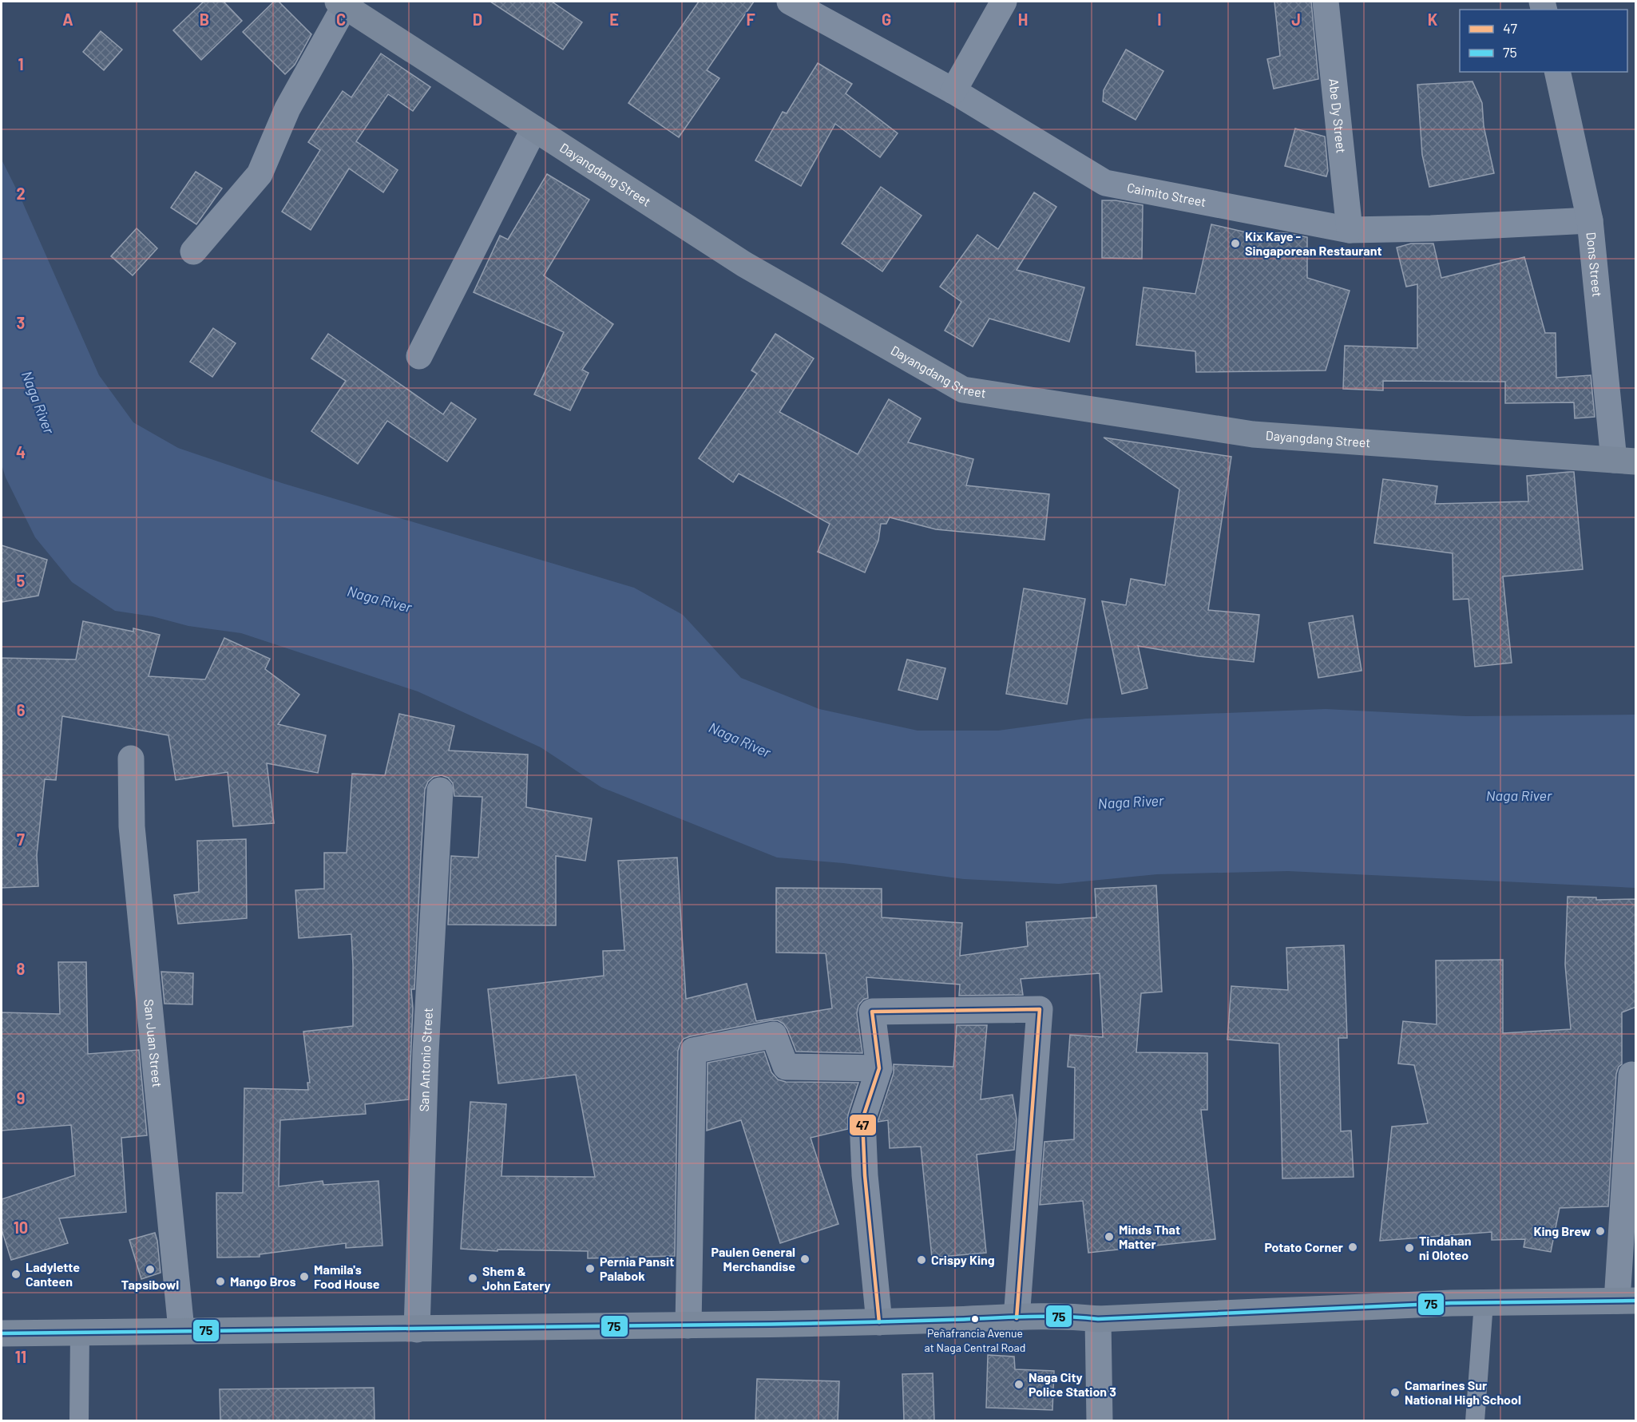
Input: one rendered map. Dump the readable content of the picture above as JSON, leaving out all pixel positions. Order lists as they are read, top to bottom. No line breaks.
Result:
{"streets":{"main road":["Dayangdang Street"],"street":["Abe Dy Street","Caimito Street","Dons Street","San Juan Street","San Antonio Street"]},"crossings":[["Abe Dy Street","Caimito Street"],["Dayangdang Street","Dons Street"],["Caimito Street","Dons Street"]],"water":["Naga River"],"places":["Kix Kaye - Singaporean Restaurant","King Brew","Minds That Matter","Potato Corner","Tindahan ni Oloteo","Paulen General Merchandise","Crispy King","Pernia Pansit Palabok","Tapsibowl","Ladylette Canteen","Mamila's Food House","Shem & John Eatery","Mango Bros","Peñafrancia Avenue at Naga Central Road","Naga City Police Station 3","Camarines Sur National High School"],"lines":["transit line 47","transit line 75"],"legend":["47","75"],"grid":{"columns":["A","B","C","D","E","F","G","H","I","J","K"],"rows":["1","2","3","4","5","6","7","8","9","10","11"]}}
